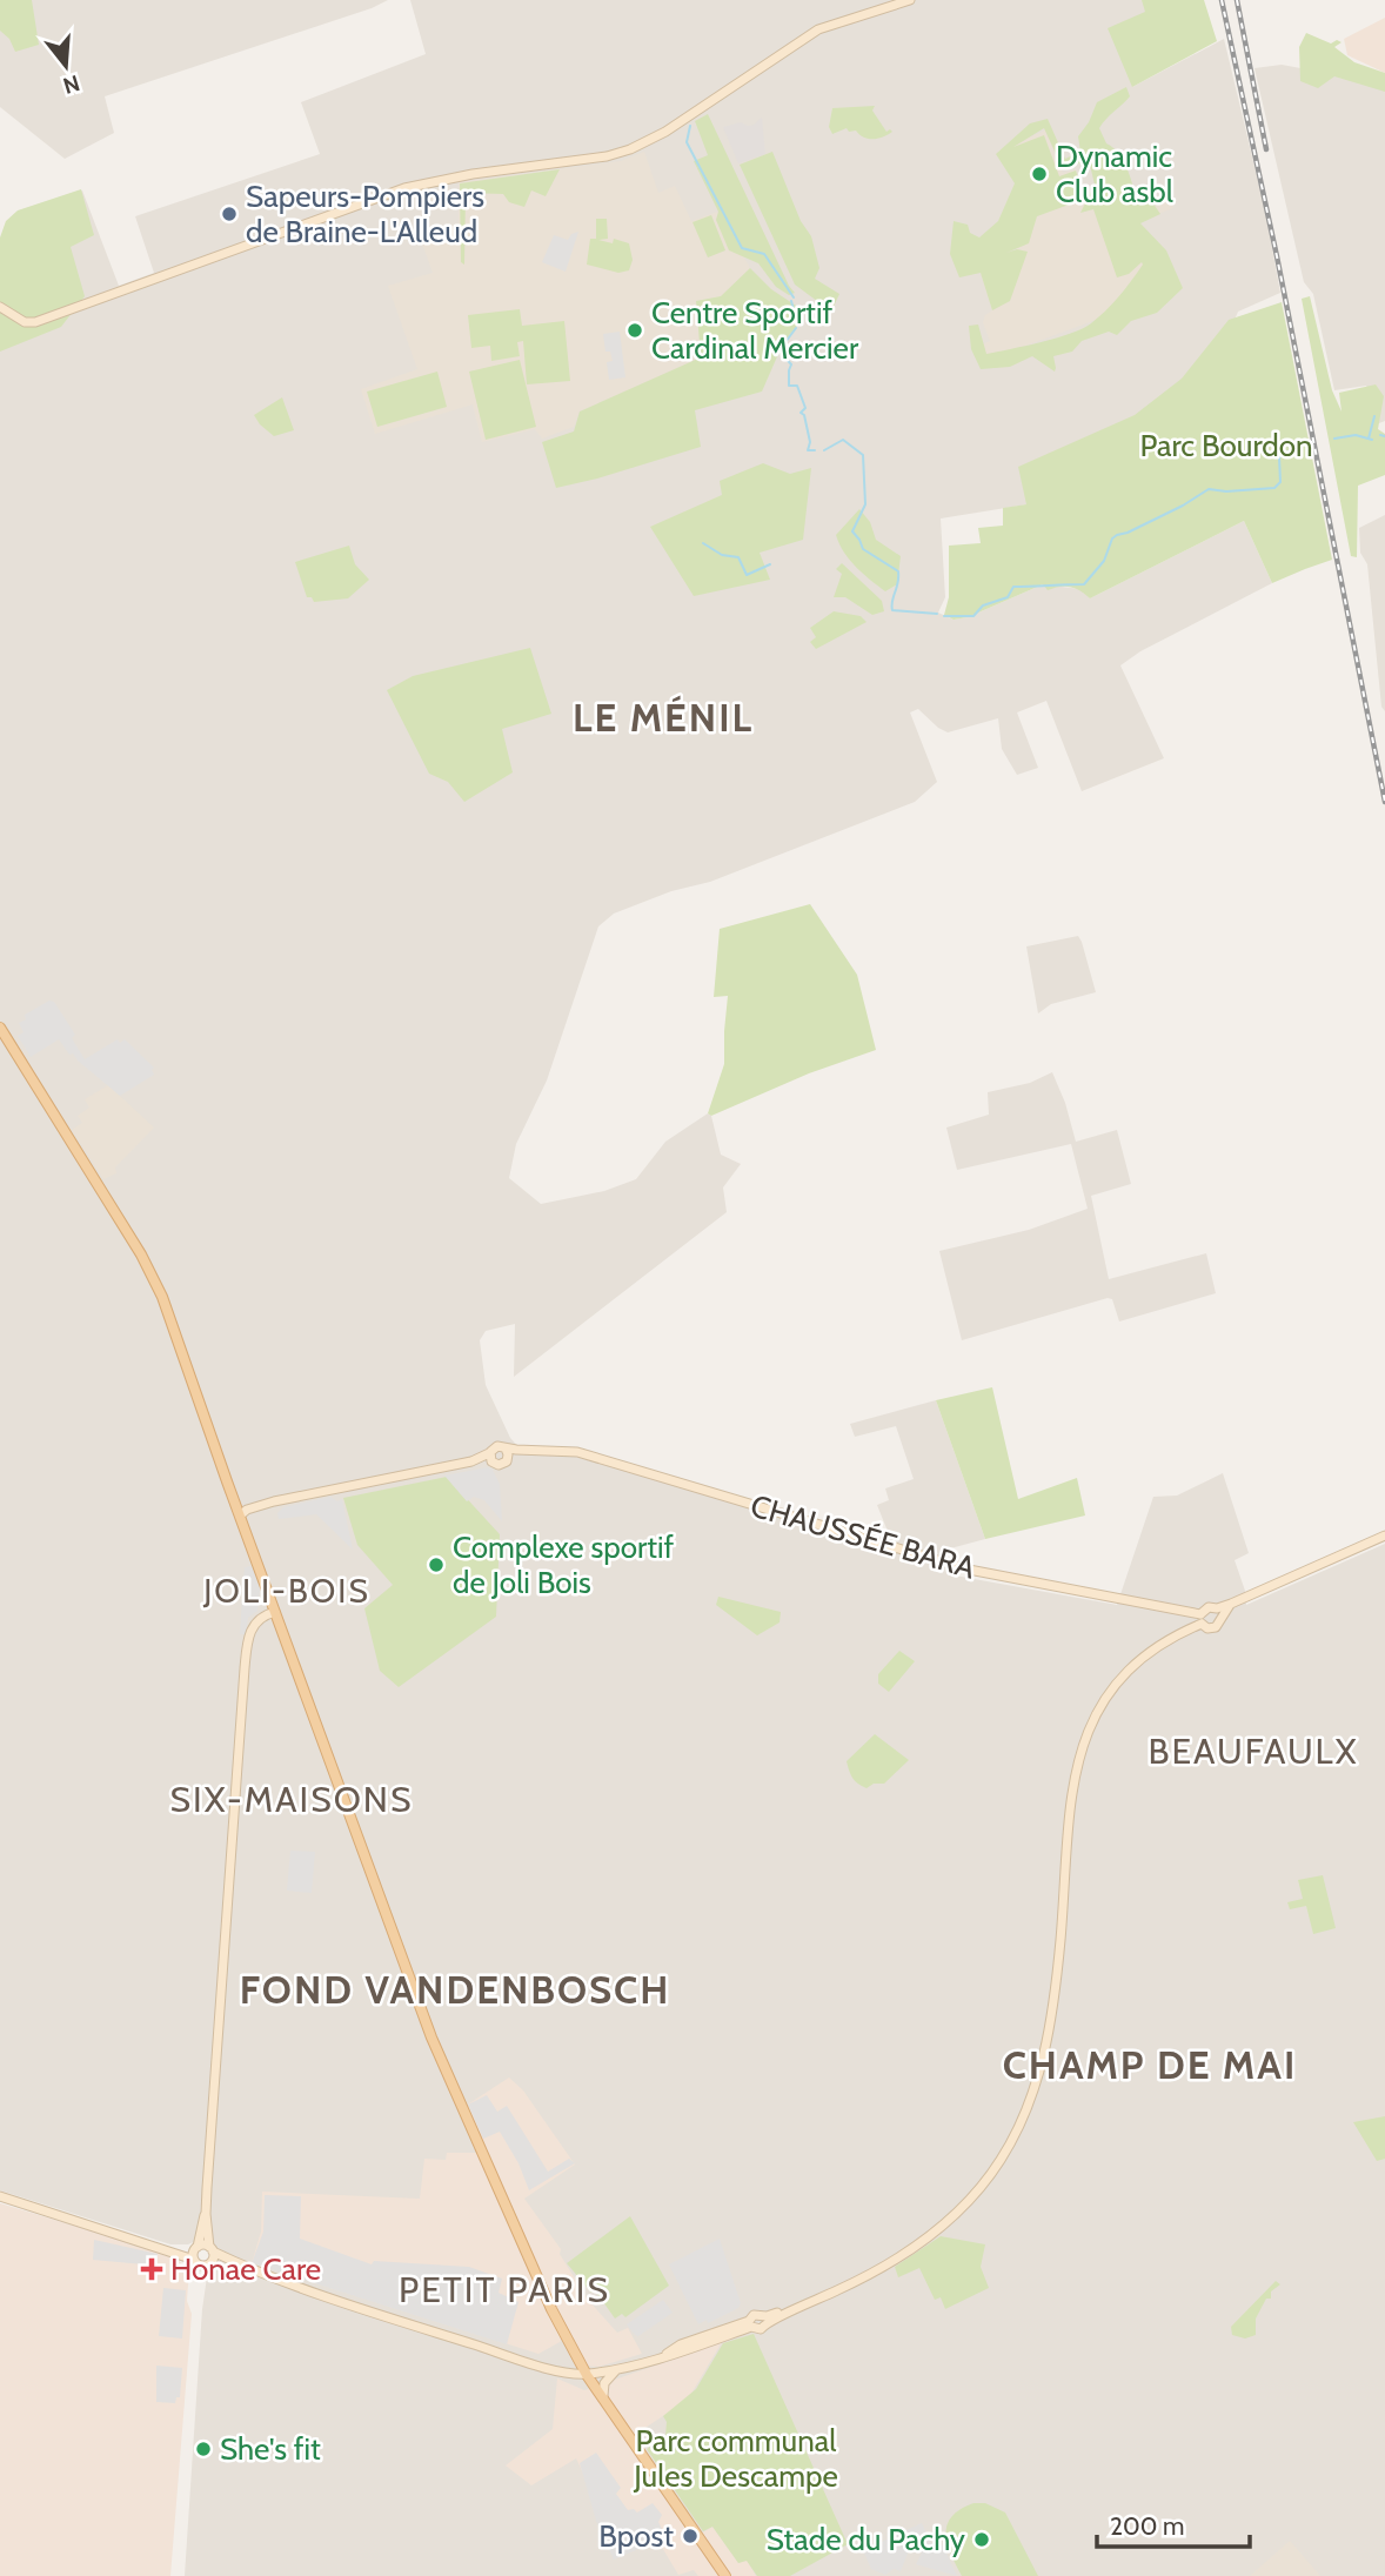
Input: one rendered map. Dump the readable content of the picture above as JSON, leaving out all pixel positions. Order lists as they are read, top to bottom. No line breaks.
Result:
{"streets":{"main road":["CHAUSSÉE BARA"]},"districts":["LE MÉNIL","JOLI-BOIS","BEAUFAULX","SIX-MAISONS","FOND VANDENBOSCH","CHAMP DE MAI","PETIT PARIS"],"parks":["Parc Bourdon","Parc communal Jules Descampe"],"places":{"other":["Dynamic Club asbl","Sapeurs-Pompiers de Braine-L'Alleud","Centre Sportif Cardinal Mercier","Complexe sportif de Joli Bois","She's fit","Bpost","Stade du Pachy"],"health":["Honae Care"]},"scale_bar":"200 m","north":"bottom"}
